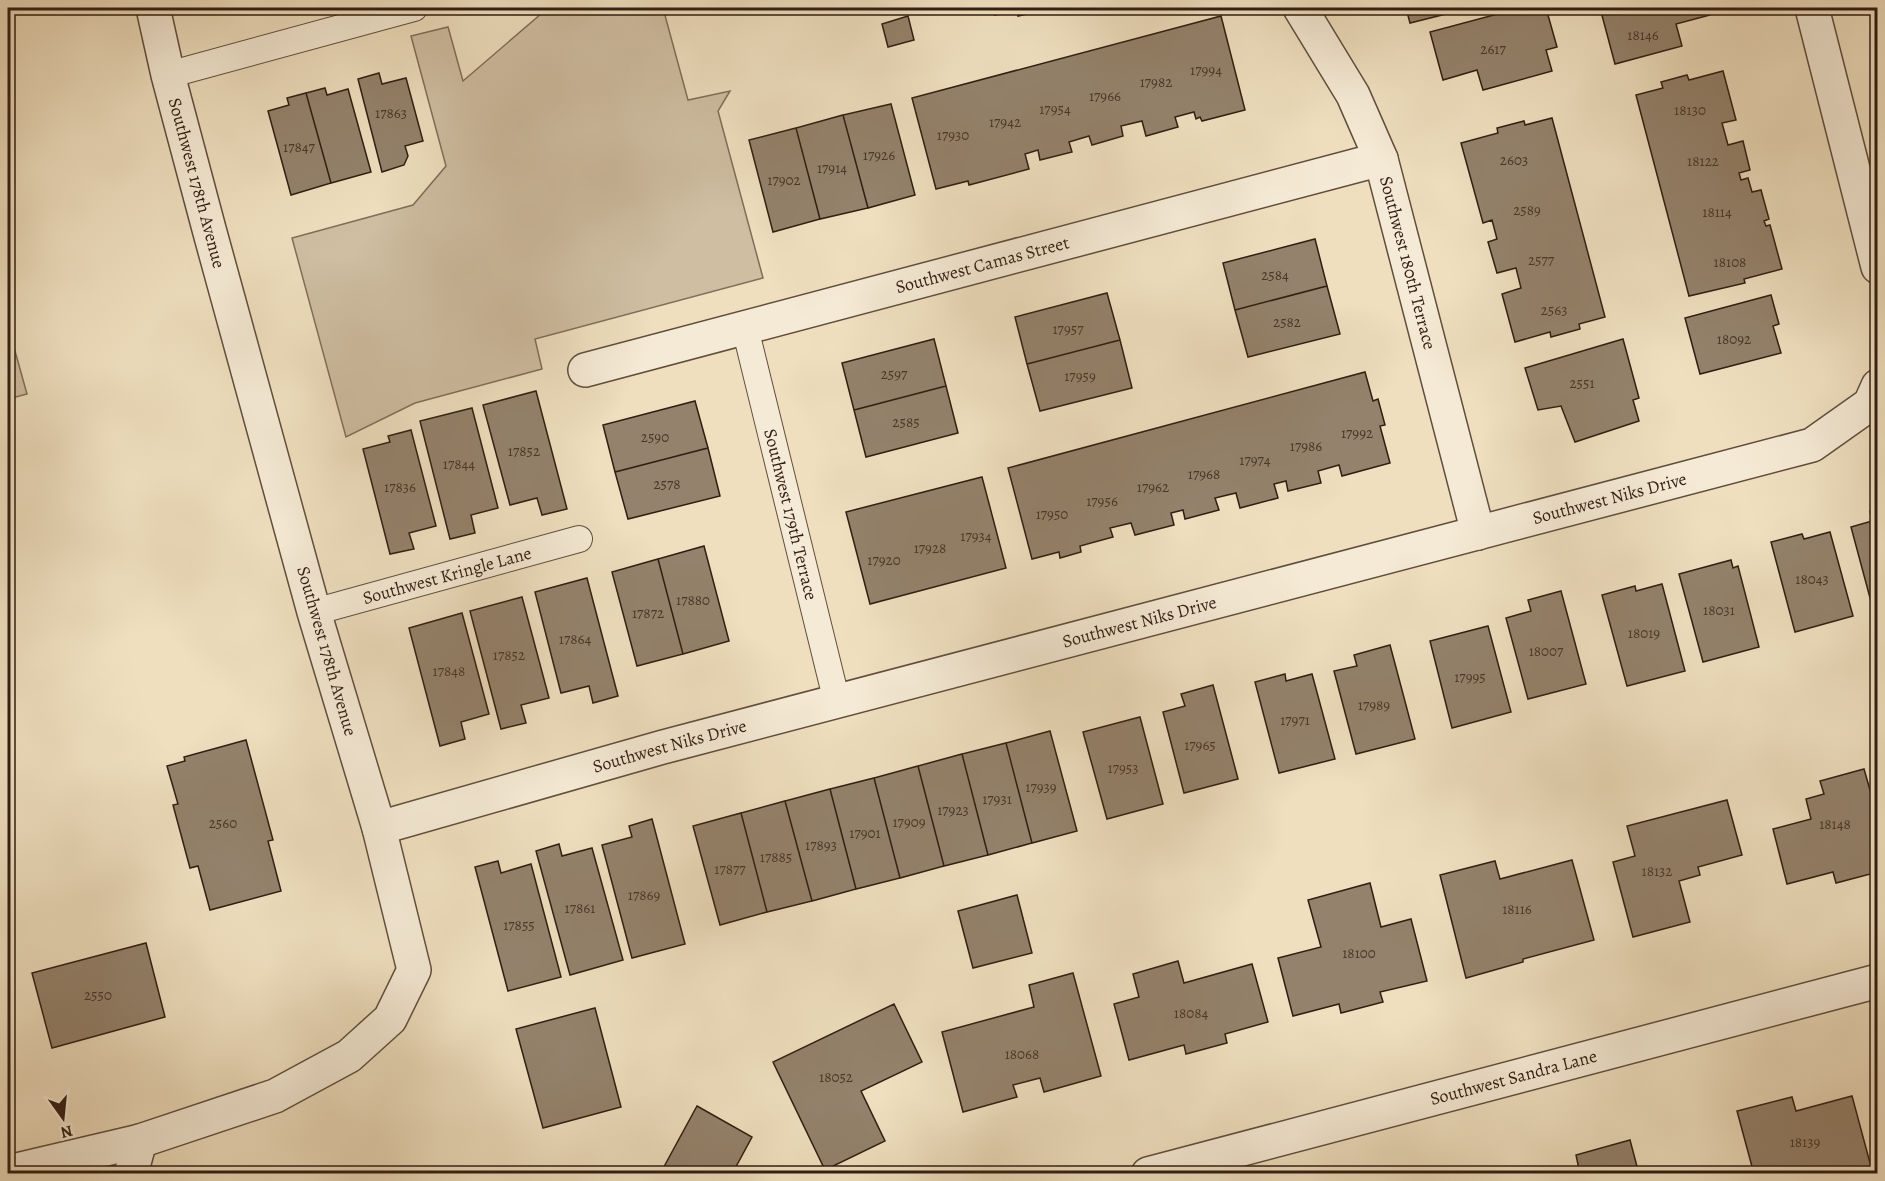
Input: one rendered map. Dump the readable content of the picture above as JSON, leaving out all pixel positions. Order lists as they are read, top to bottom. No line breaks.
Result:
{"streets":{"street":["Southwest 178th Avenue","Southwest 180th Terrace","Southwest Camas Street","Southwest Niks Drive","Southwest Sandra Lane"],"lane":["Southwest 179th Terrace","Southwest Kringle Lane"]},"crossings":[["Southwest 178th Avenue","Southwest Niks Drive"],["Southwest 178th Avenue","Southwest Kringle Lane"],["Southwest 180th Terrace","Southwest Camas Street"],["Southwest 180th Terrace","Southwest Niks Drive"],["Southwest Camas Street","Southwest 179th Terrace"],["Southwest Niks Drive","Southwest 179th Terrace"]],"house_numbers":["18146","2617","17994","17982","17966","17954","18130","17863","17942","17930","17847","17926","2603","18122","17914","17902","2589","18114","2577","18108","2584","2563","2582","17957","18092","2597","17959","2551","2585","17992","2590","17986","17852","17974","17844","17968","2578","17836","17962","17956","17950","17934","17928","17920","18043","17880","18031","17872","18019","17864","18007","17852","17848","17995","17989","17971","17965","17953","17939","17931","17923","17909","2560","18148","17901","17893","17885","17877","18132","17869","17861","18116","17855","18100","2550","18084","18068","18052","18139"],"north":"bottom"}
